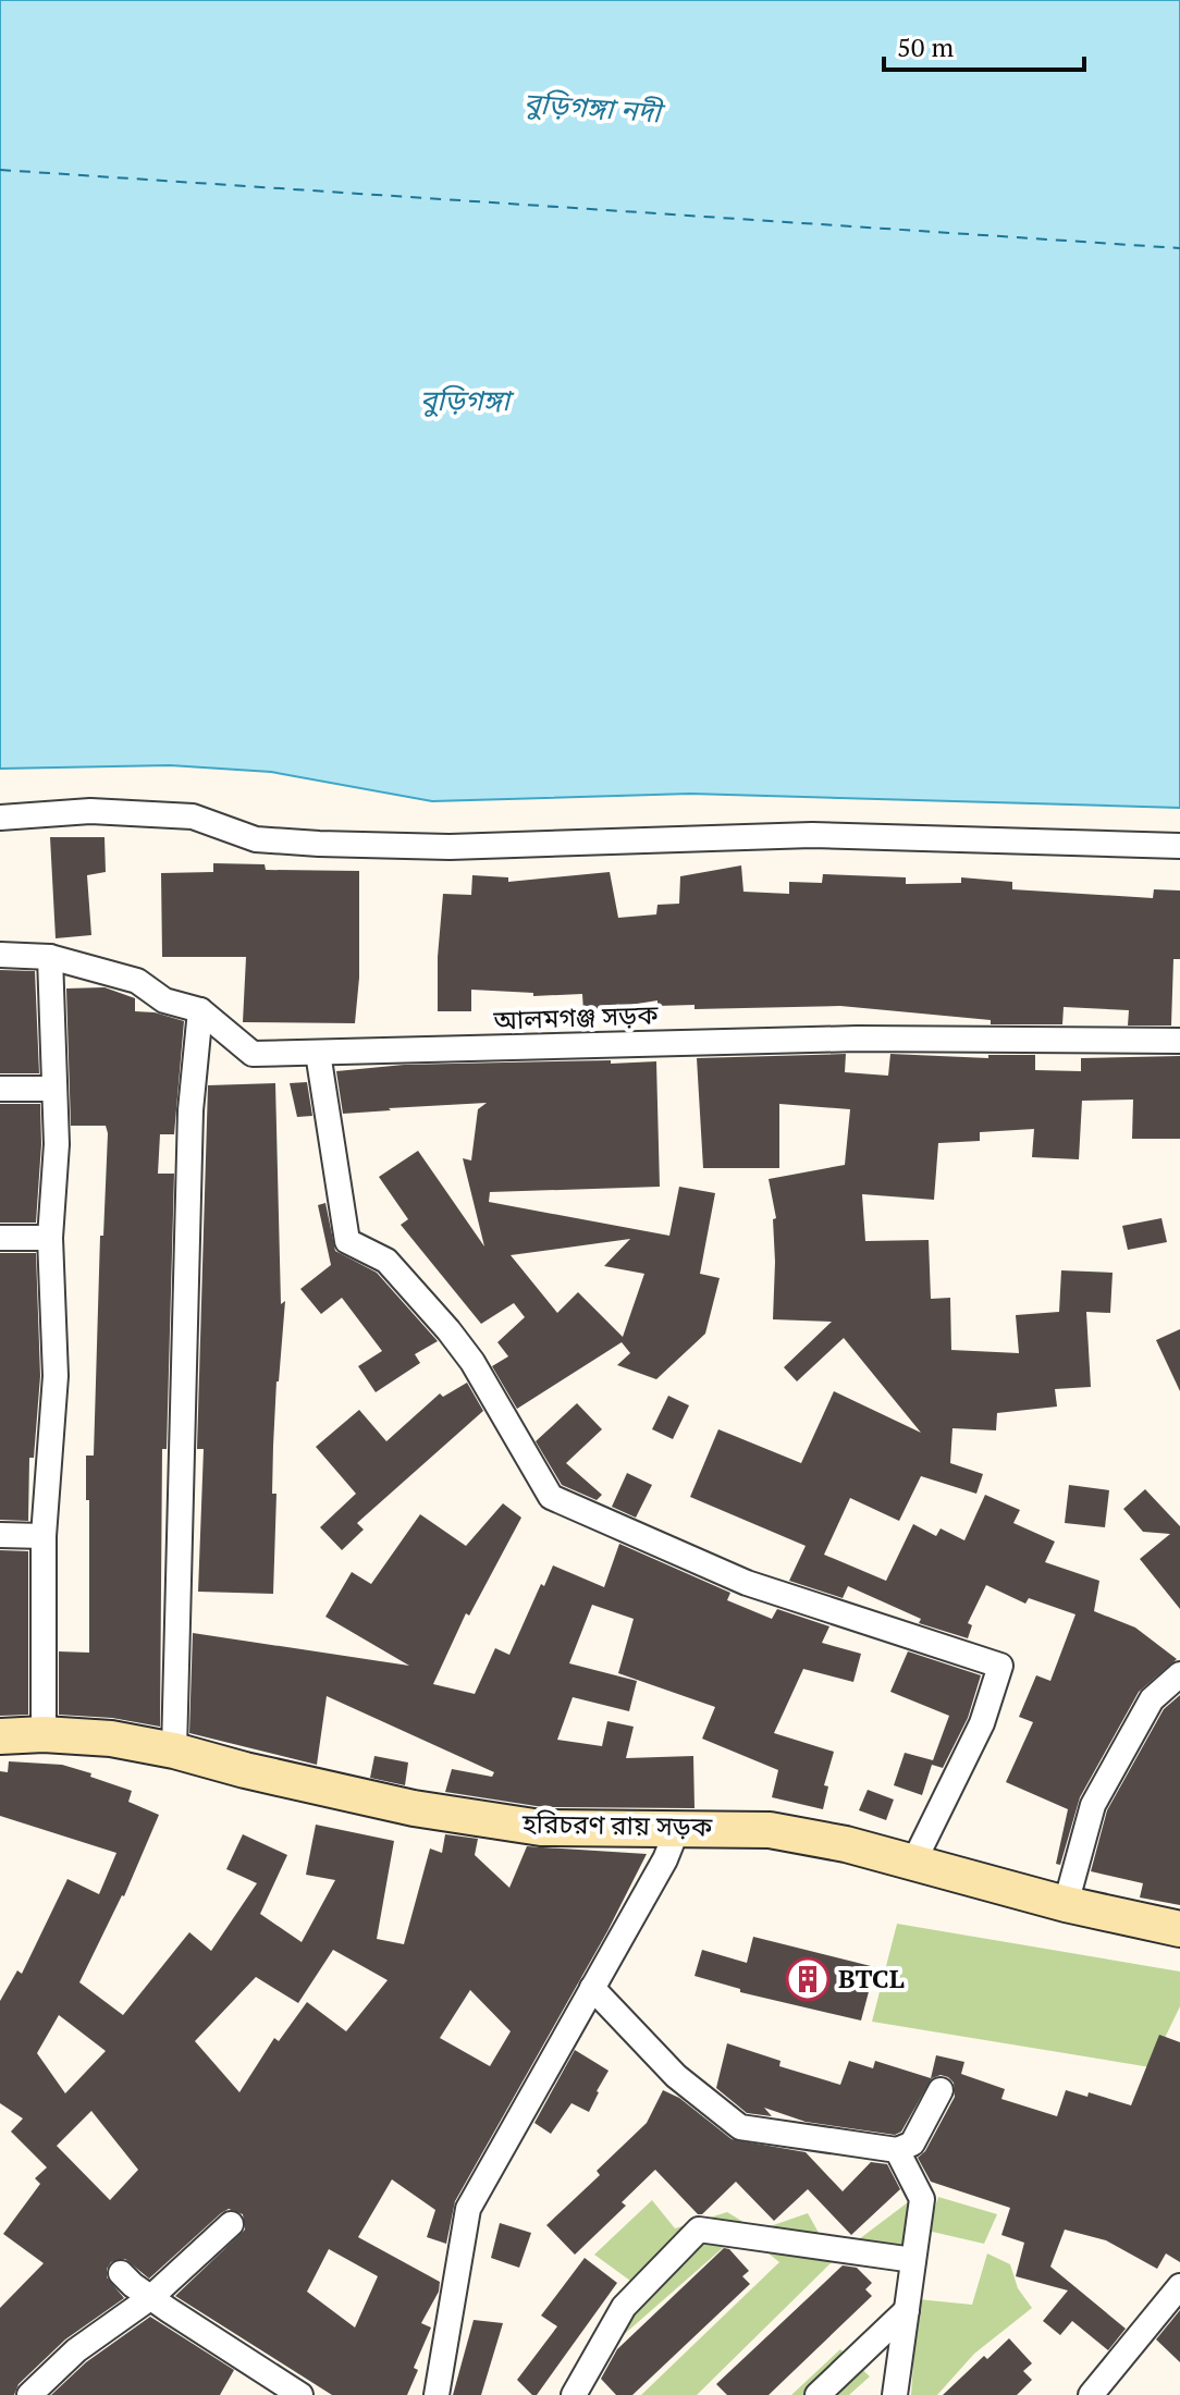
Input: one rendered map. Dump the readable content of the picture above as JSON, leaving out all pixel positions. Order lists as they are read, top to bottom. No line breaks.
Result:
{"streets":{"main road":["হরিচরণ রায় সড়ক"],"street":["আলমগঞ্জ সড়ক"]},"water":["বুড়িগঙ্গা নদী","বুড়িগঙ্গা"],"places":{"building":["BTCL"]},"scale_bar":"50 m"}
